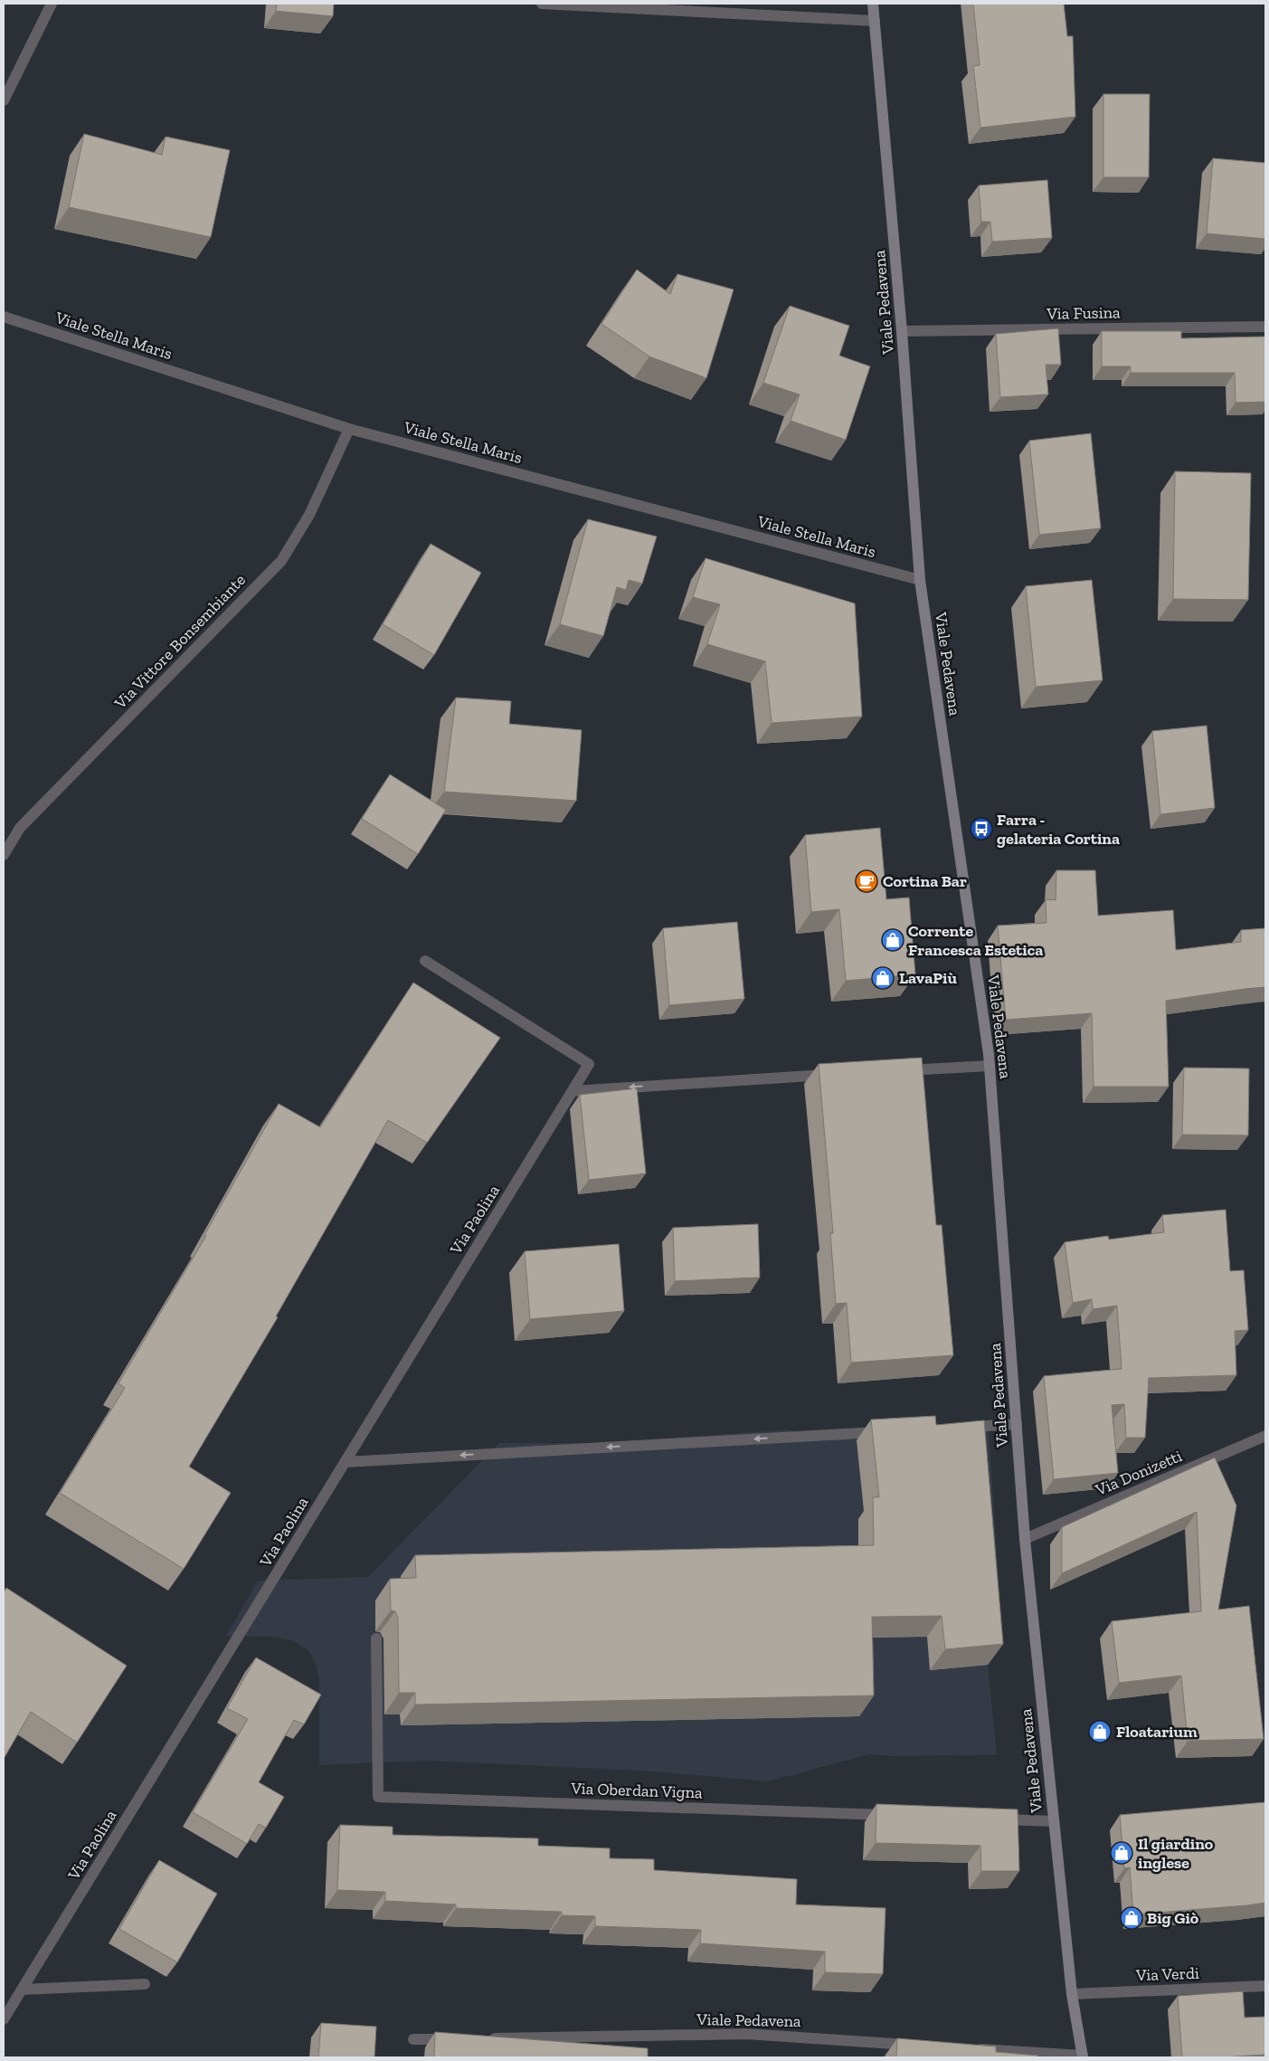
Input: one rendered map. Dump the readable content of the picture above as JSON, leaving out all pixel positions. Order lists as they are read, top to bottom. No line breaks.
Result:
{"streets":{"main road":["Viale Pedavena"],"street":["Via Fusina","Viale Stella Maris","Via Vittore Bonsembiante","Via Paolina","Via Donizetti","Via Oberdan Vigna","Via Verdi"]},"crossings":[["Viale Pedavena","Via Fusina"],["Viale Pedavena","Viale Stella Maris"],["Viale Pedavena","Via Donizetti"],["Viale Pedavena","Via Verdi"],["Viale Stella Maris","Via Vittore Bonsembiante"]],"places":{"bus stop":["Farra - gelateria Cortina"],"cafe":["Cortina Bar"],"shop":["Corrente Francesca Estetica","LavaPiù","Floatarium","Il giardino inglese","Big Giò"]}}
